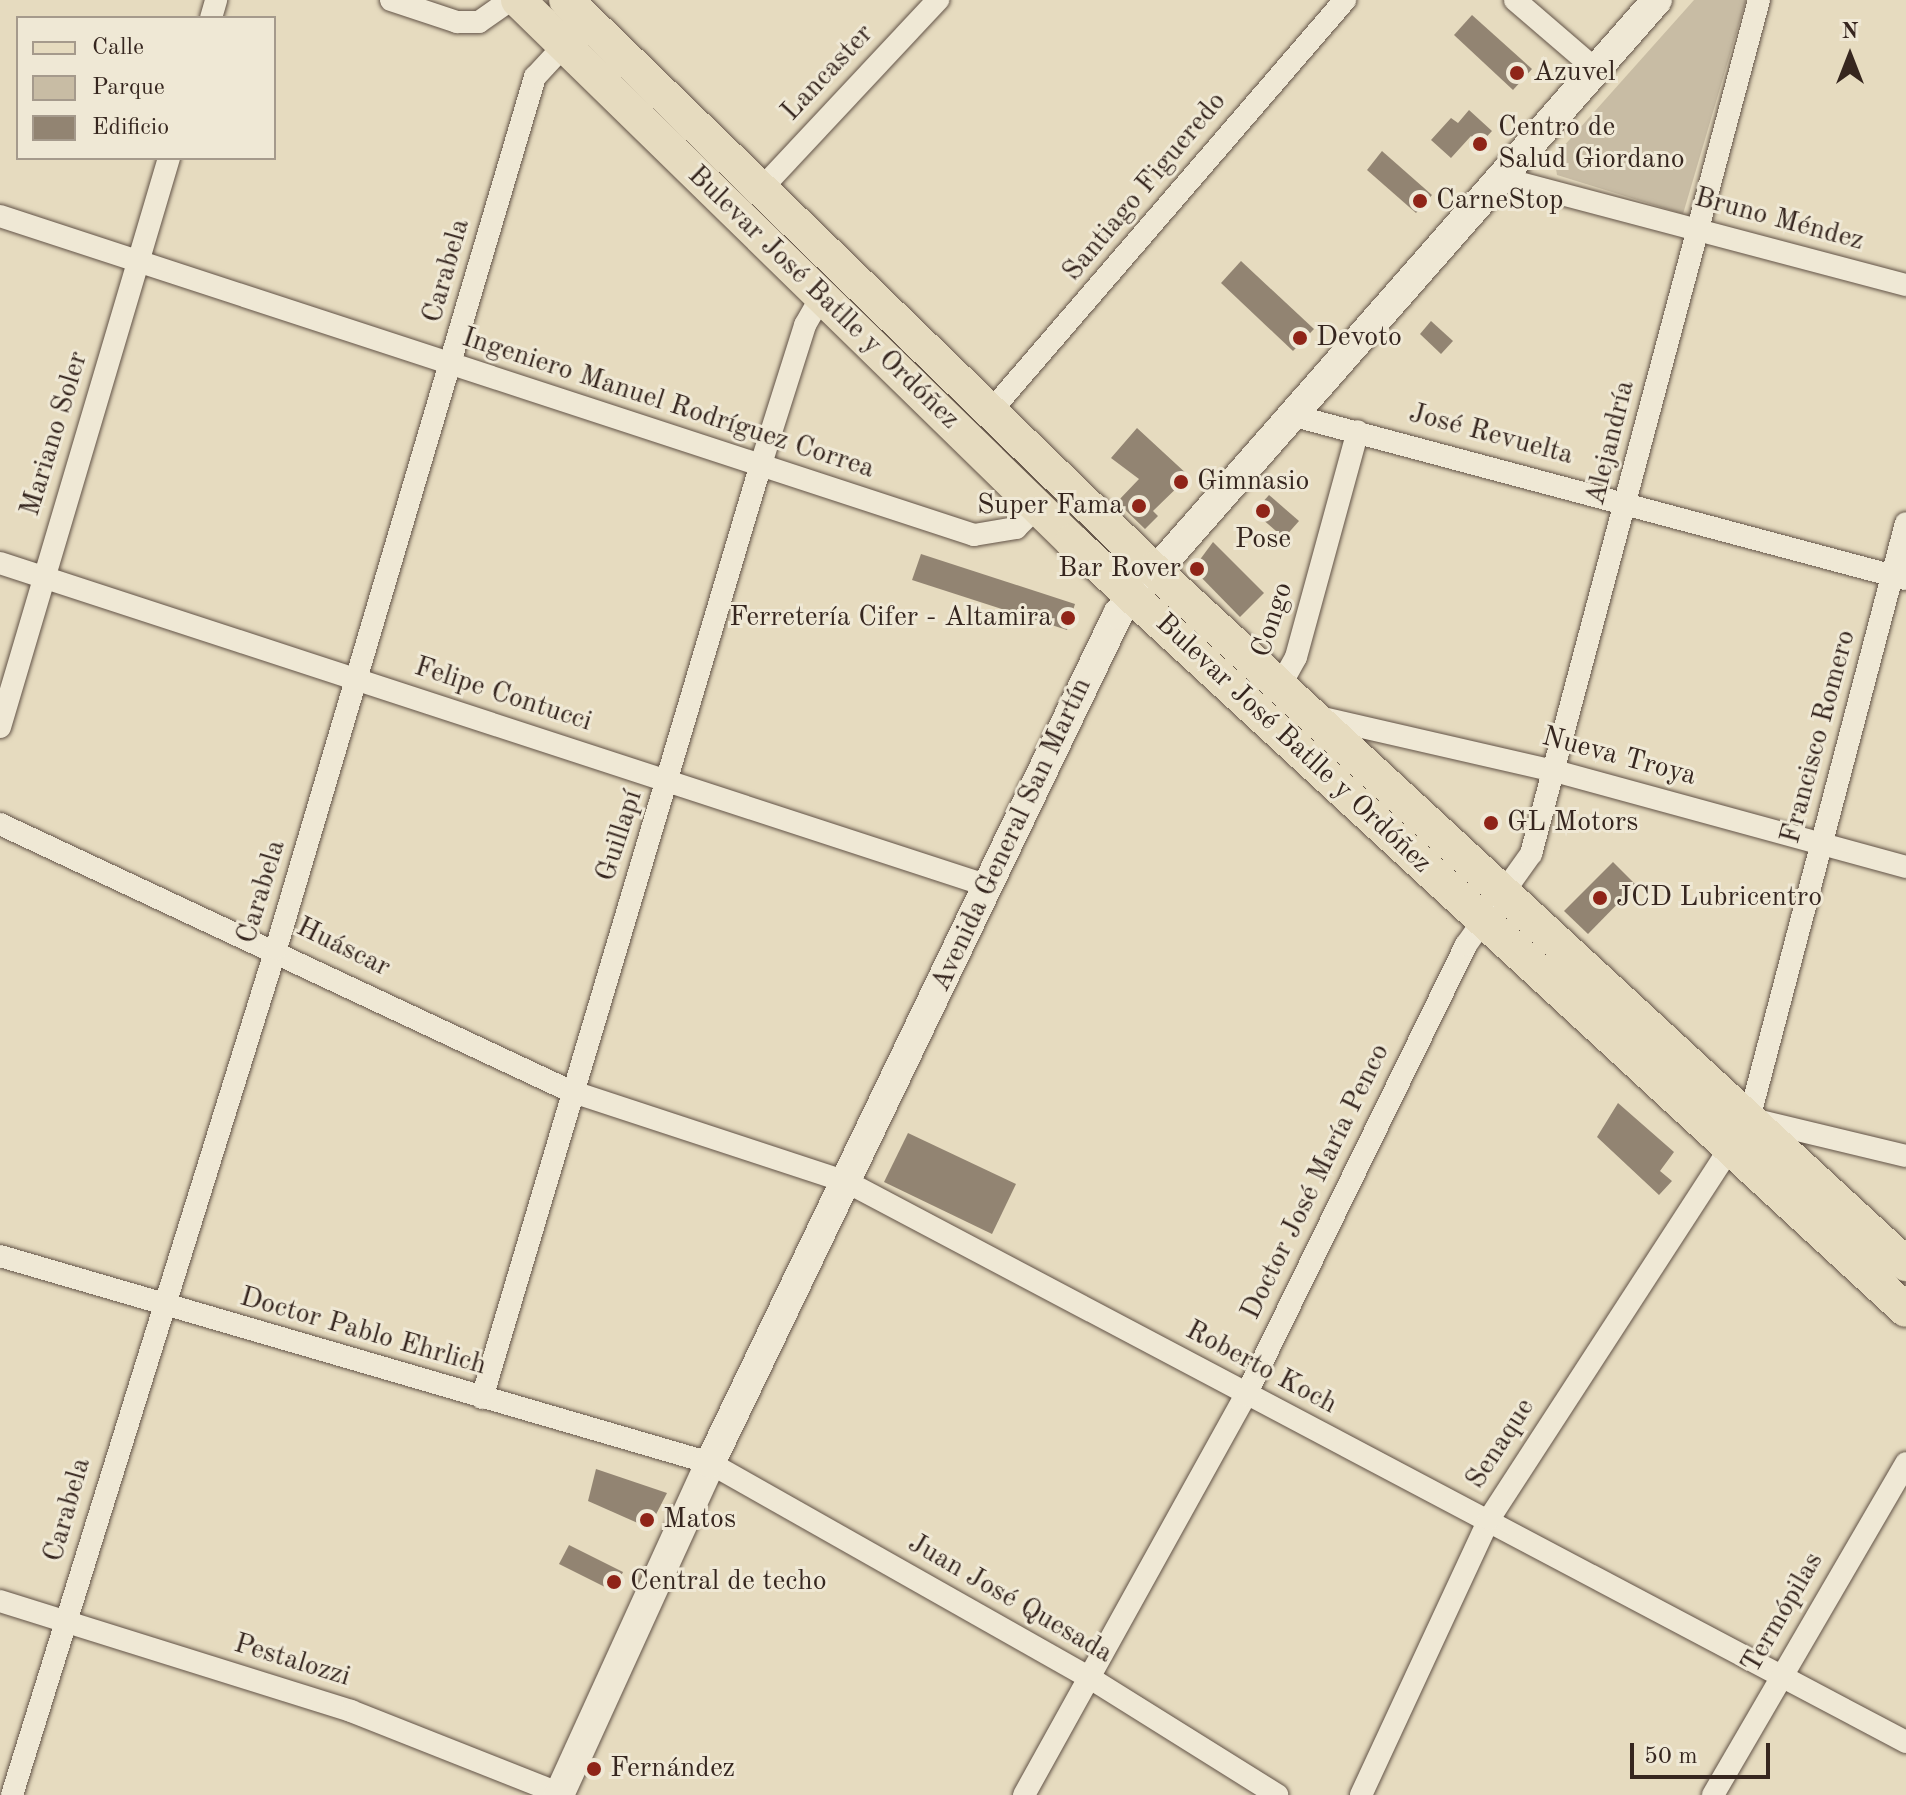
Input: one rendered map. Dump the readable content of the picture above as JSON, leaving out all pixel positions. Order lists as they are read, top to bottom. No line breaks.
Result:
{"streets":{"main road":["Bulevar José Batlle y Ordóñez","Avenida General San Martín"],"street":["Lancaster","Santiago Figueredo","Bruno Méndez","Carabela","Ingeniero Manuel Rodríguez Correa","Mariano Soler","José Revuelta","Alejandría","Congo","Felipe Contucci","Francisco Romero","Nueva Troya","Guillapí","Huáscar","Doctor José María Penco","Doctor Pablo Ehrlich","Roberto Koch","Senaque","Juan José Quesada","Termópilas","Pestalozzi"]},"crossings":[["Lancaster","Bulevar José Batlle y Ordóñez"],["Santiago Figueredo","Bulevar José Batlle y Ordóñez"],["Bruno Méndez","Alejandría"],["Bruno Méndez","Avenida General San Martín"],["Carabela","Bulevar José Batlle y Ordóñez"],["Carabela","Ingeniero Manuel Rodríguez Correa"],["Carabela","Felipe Contucci"],["Carabela","Huáscar"],["Carabela","Doctor Pablo Ehrlich"],["Carabela","Pestalozzi"],["Bulevar José Batlle y Ordóñez","Ingeniero Manuel Rodríguez Correa"],["Bulevar José Batlle y Ordóñez","Alejandría"],["Bulevar José Batlle y Ordóñez","Congo"],["Bulevar José Batlle y Ordóñez","Francisco Romero"],["Bulevar José Batlle y Ordóñez","Nueva Troya"],["Bulevar José Batlle y Ordóñez","Avenida General San Martín"],["Bulevar José Batlle y Ordóñez","Guillapí"],["Bulevar José Batlle y Ordóñez","Doctor José María Penco"],["Bulevar José Batlle y Ordóñez","Senaque"],["Ingeniero Manuel Rodríguez Correa","Mariano Soler"],["Ingeniero Manuel Rodríguez Correa","Guillapí"],["Mariano Soler","Felipe Contucci"],["José Revuelta","Alejandría"],["José Revuelta","Congo"],["José Revuelta","Francisco Romero"],["José Revuelta","Avenida General San Martín"],["Alejandría","Nueva Troya"],["Alejandría","Doctor José María Penco"],["Felipe Contucci","Avenida General San Martín"],["Felipe Contucci","Guillapí"],["Francisco Romero","Nueva Troya"],["Francisco Romero","Senaque"],["Avenida General San Martín","Doctor Pablo Ehrlich"],["Avenida General San Martín","Roberto Koch"],["Avenida General San Martín","Juan José Quesada"],["Avenida General San Martín","Pestalozzi"],["Guillapí","Huáscar"],["Guillapí","Doctor Pablo Ehrlich"],["Guillapí","Roberto Koch"],["Huáscar","Roberto Koch"],["Doctor José María Penco","Roberto Koch"],["Doctor José María Penco","Juan José Quesada"],["Doctor Pablo Ehrlich","Juan José Quesada"],["Roberto Koch","Senaque"],["Roberto Koch","Termópilas"]],"places":["Azuvel","Centro de Salud Giordano","CarneStop","Devoto","Gimnasio","Super Fama","Pose","Bar Rover","Ferretería Cifer - Altamira","GL Motors","JCD Lubricentro","Matos","Central de techo","Fernández"],"legend":["Calle","Parque","Edificio"],"scale_bar":"50 m","north":"top"}
